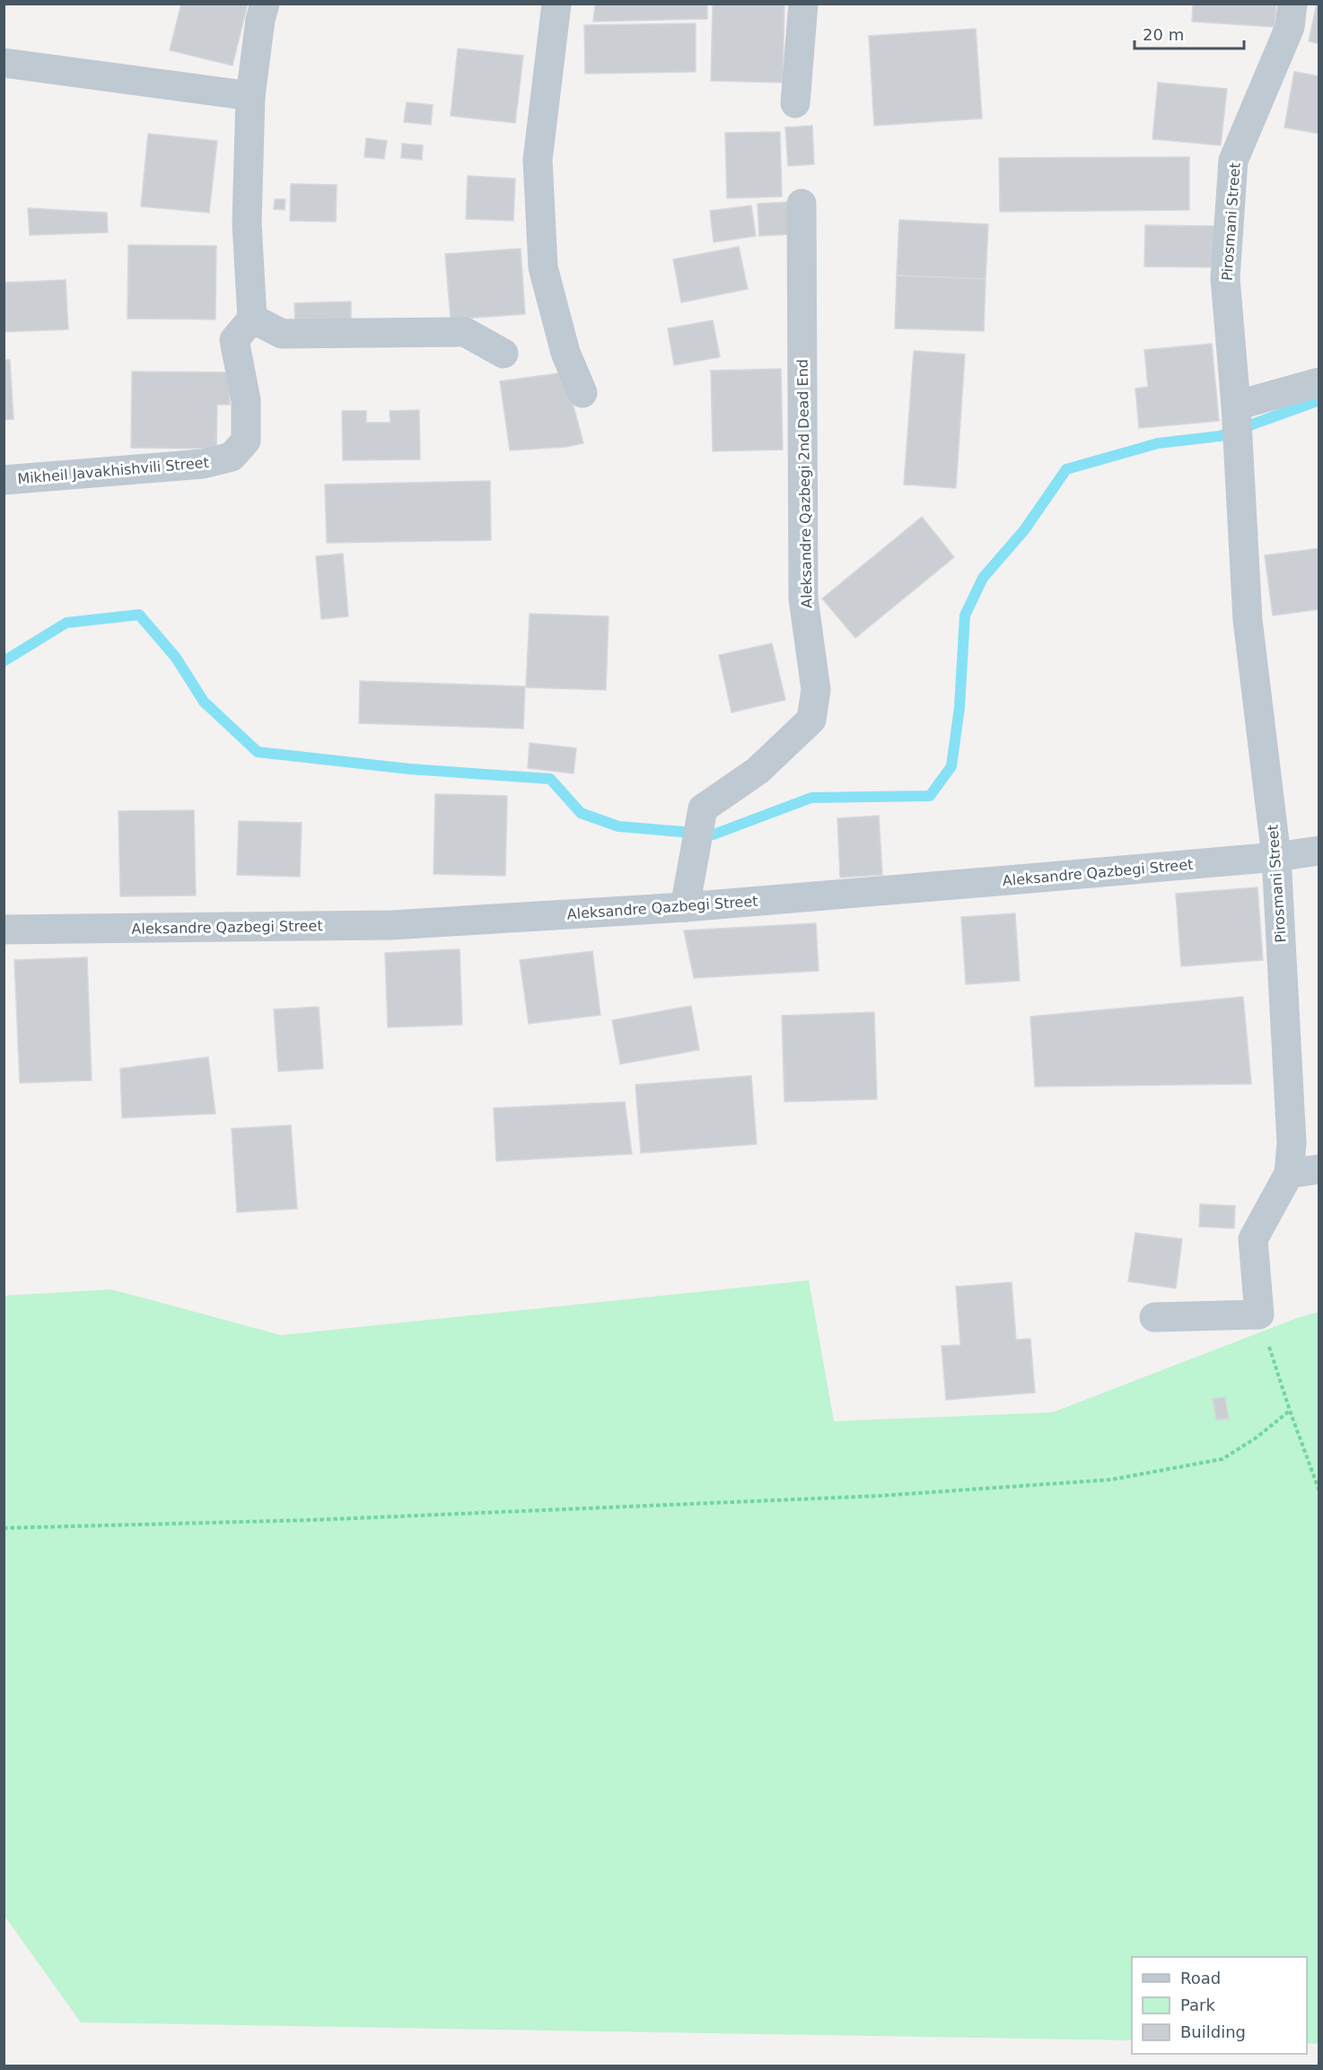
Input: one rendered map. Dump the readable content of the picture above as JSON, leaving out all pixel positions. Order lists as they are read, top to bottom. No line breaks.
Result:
{"streets":{"street":["Pirosmani Street","Mikheil Javakhishvili Street","Aleksandre Qazbegi 2nd Dead End","Aleksandre Qazbegi Street"]},"crossings":[["Pirosmani Street","Aleksandre Qazbegi Street"],["Aleksandre Qazbegi 2nd Dead End","Aleksandre Qazbegi Street"]],"legend":["Road","Park","Building"],"scale_bar":"20 m"}
